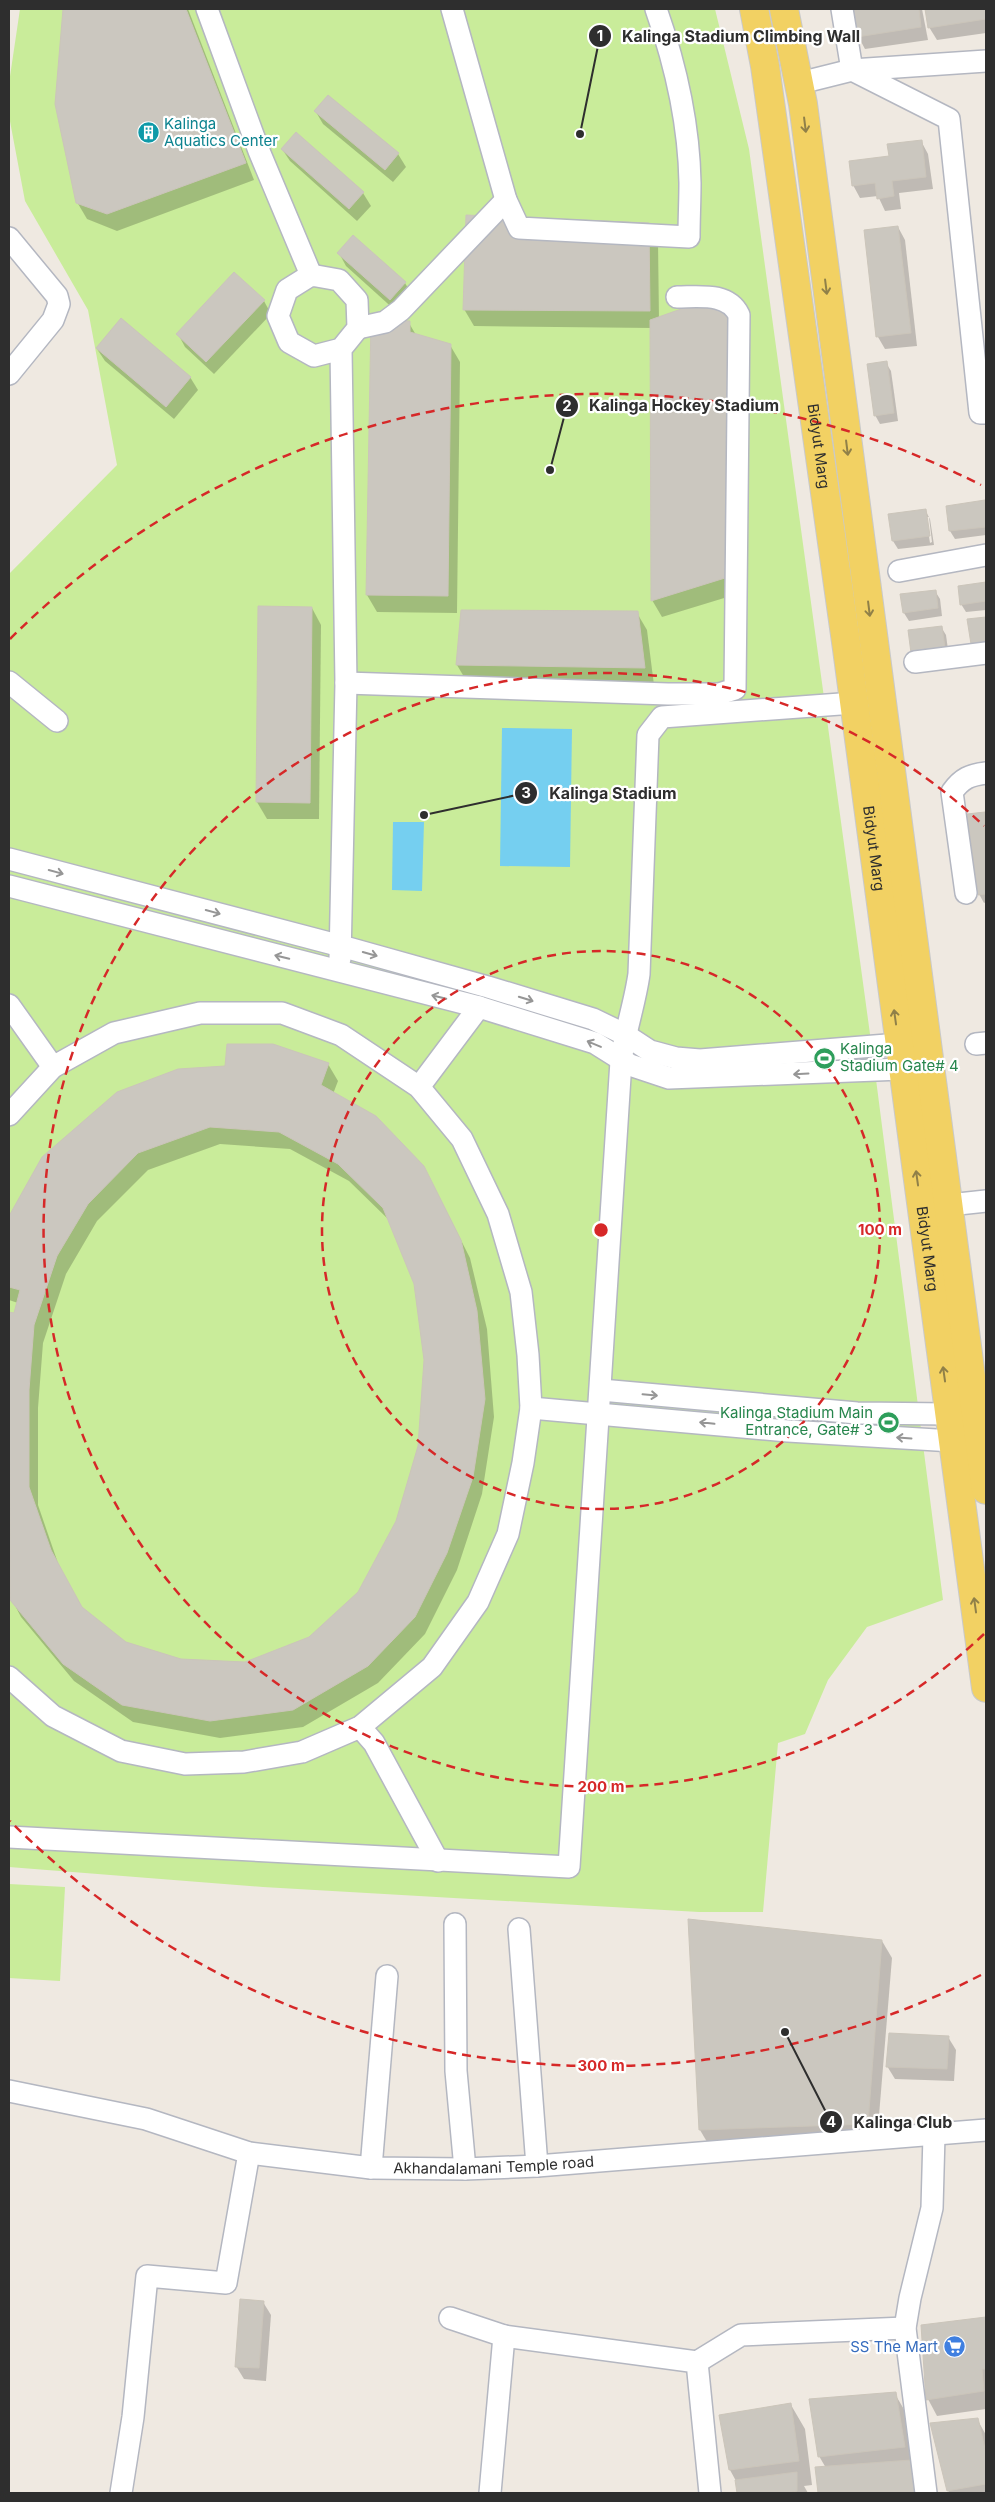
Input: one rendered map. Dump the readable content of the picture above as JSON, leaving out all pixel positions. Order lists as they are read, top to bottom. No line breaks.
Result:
{"streets":{"main road":["Bidyut Marg"],"street":["Akhandalamani Temple road"]},"places":{"building":["Kalinga Aquatics Center"],"other":["Kalinga Stadium Climbing Wall","Kalinga Hockey Stadium","Kalinga Stadium","Kalinga Club"],"sports":["Kalinga Stadium Gate# 4","Kalinga Stadium Main Entrance, Gate# 3"],"supermarket":["SS The Mart"]},"rings":["100 m","200 m","300 m"]}
